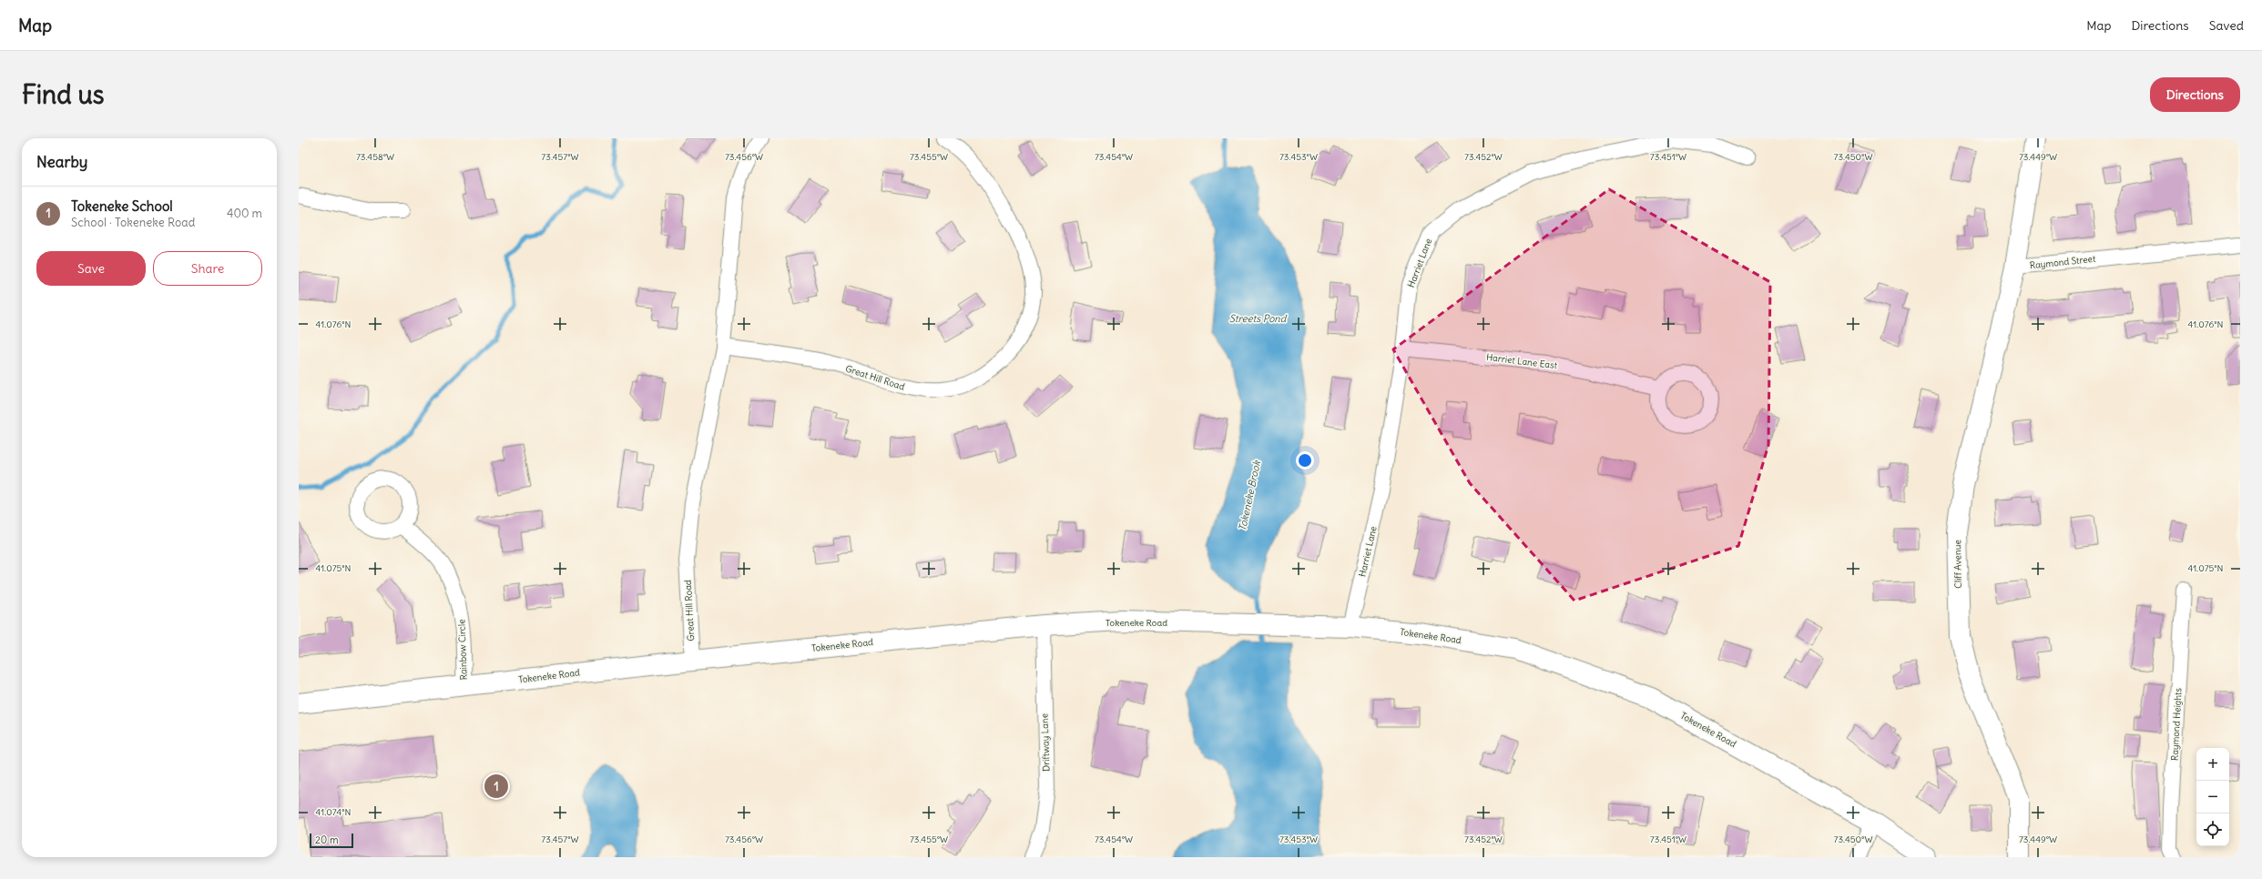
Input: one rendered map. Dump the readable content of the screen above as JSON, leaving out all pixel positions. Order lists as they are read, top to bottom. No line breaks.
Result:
{"streets":{"main road":["Raymond Street","Cliff Avenue","Tokeneke Road"],"street":["Harriet Lane","Harriet Lane East","Great Hill Road","Rainbow Circle","Raymond Heights","Driftway Lane"]},"crossings":[["Raymond Street","Cliff Avenue"],["Harriet Lane","Harriet Lane East"],["Harriet Lane","Tokeneke Road"],["Great Hill Road","Tokeneke Road"],["Tokeneke Road","Rainbow Circle"],["Tokeneke Road","Driftway Lane"]],"water":["Streets Pond","Tokeneke Brook"],"scale_bar":"20 m","page":{"header":"Map","nav":["Map","Directions","Saved"],"buttons":["Directions",["Save","Share"]],"title":"Find us","heading":"Nearby","list":[{"mark":"1","name":"Tokeneke School","note":"School · Tokeneke Road","value":"400 m"}],"map_buttons":["+","−"],"pins":"1","scale":"20 m"},"coordinates":["73.458°W","73.457°W","73.456°W","73.455°W","73.454°W","73.453°W","73.452°W","73.451°W","73.450°W","73.449°W","41.076°N","41.075°N","41.074°N"]}
